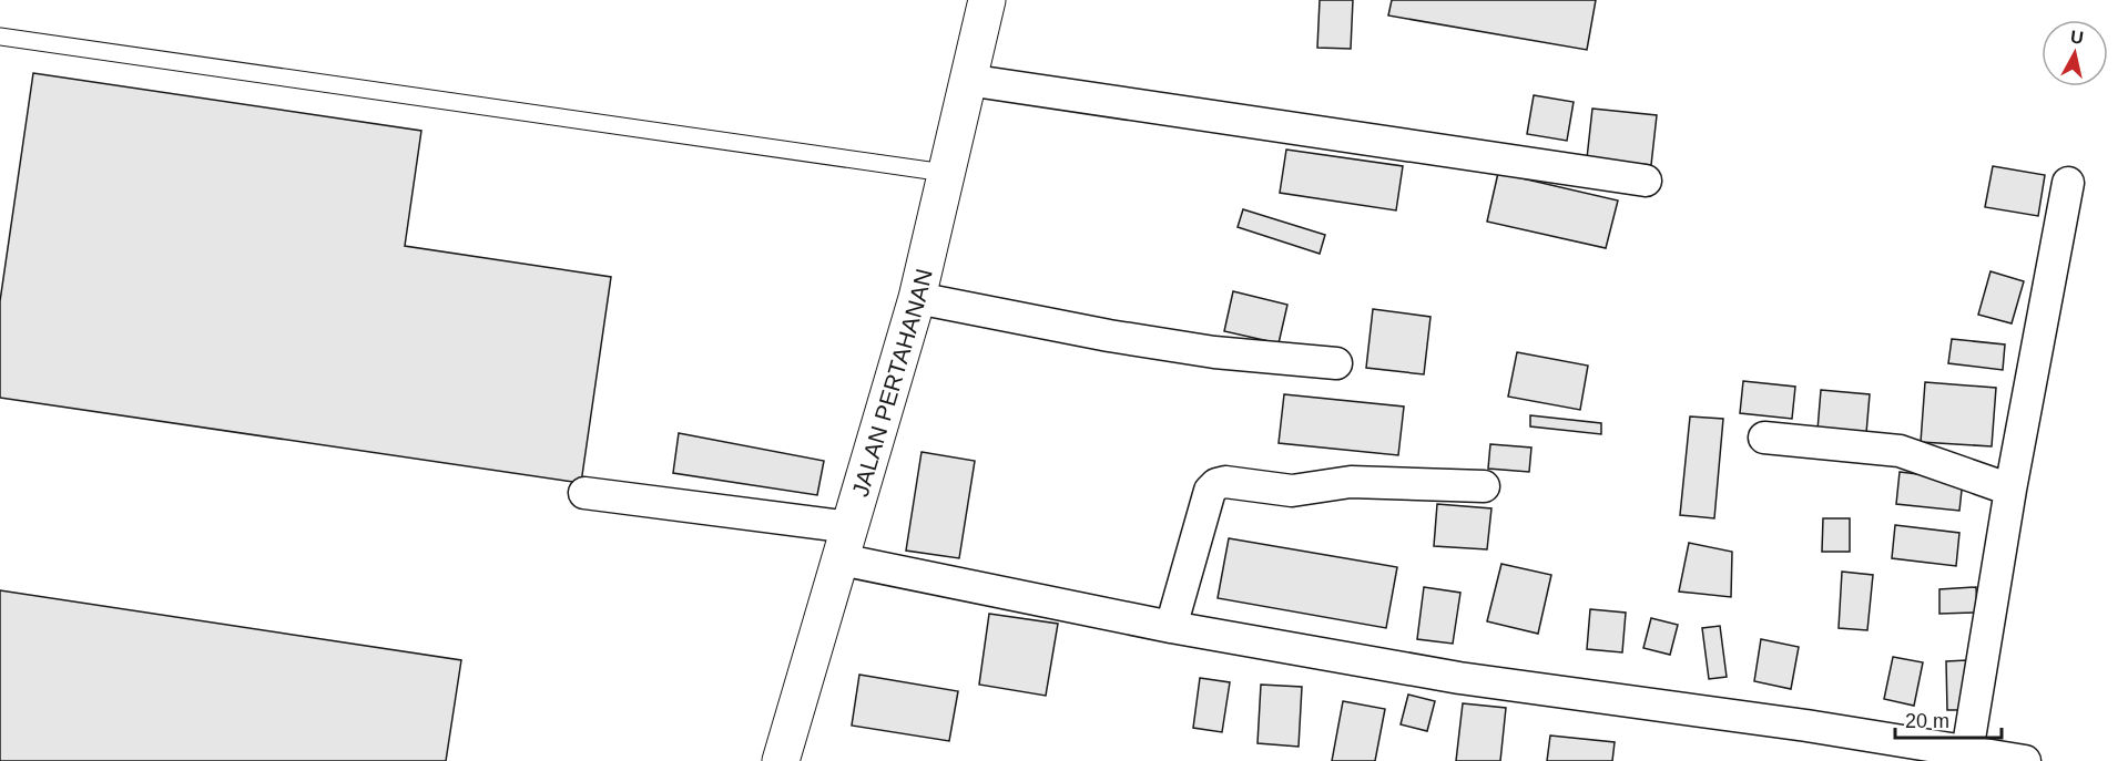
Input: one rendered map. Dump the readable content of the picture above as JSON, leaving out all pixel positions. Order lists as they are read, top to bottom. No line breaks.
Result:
{"streets":{"main road":["JALAN PERTAHANAN"]},"scale_bar":"20 m","north":"top"}
